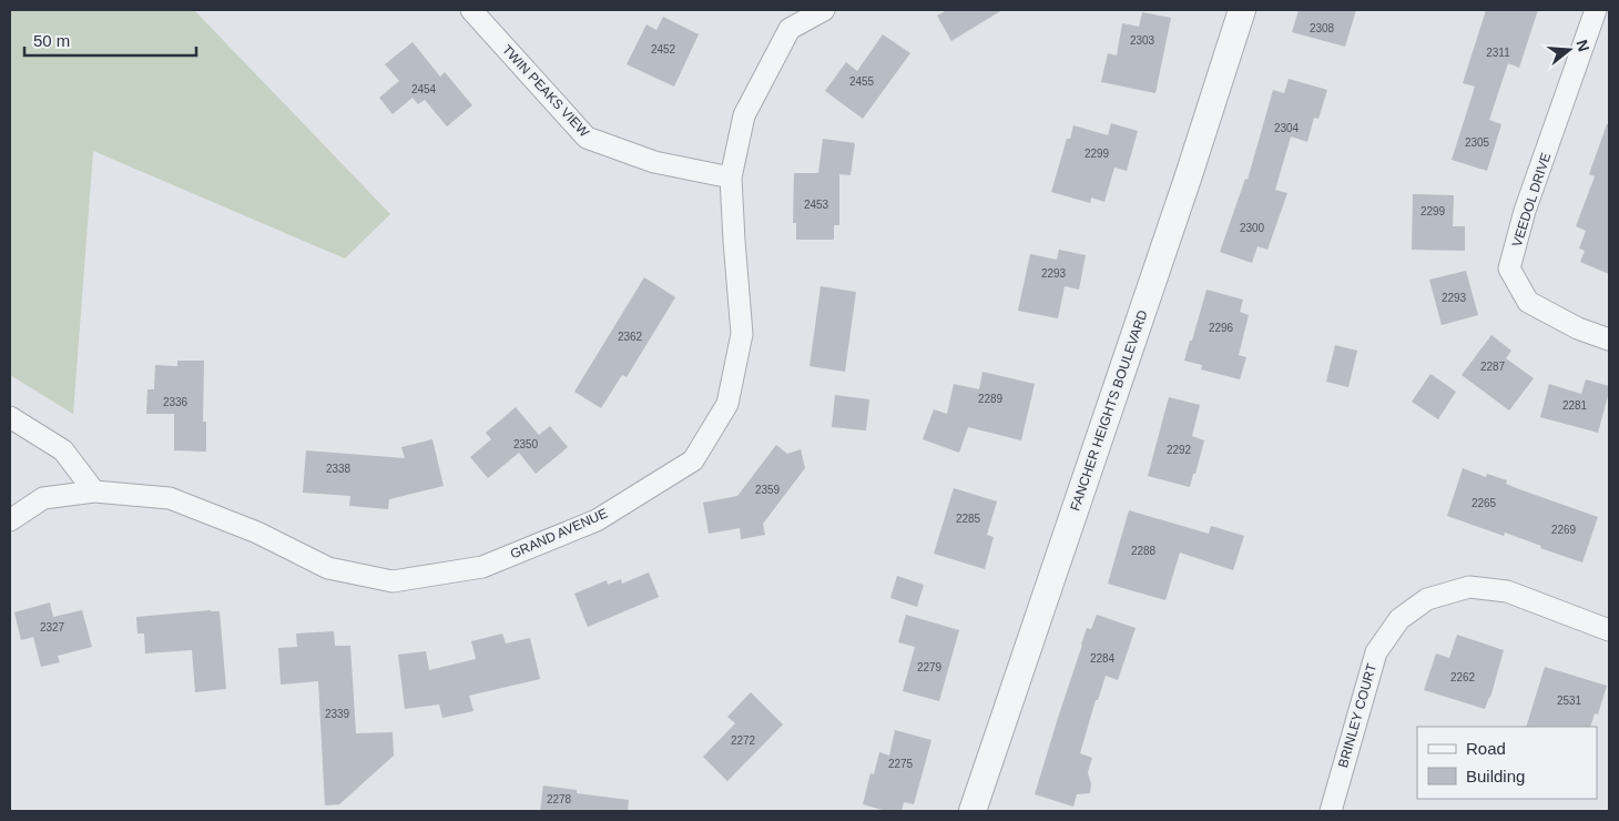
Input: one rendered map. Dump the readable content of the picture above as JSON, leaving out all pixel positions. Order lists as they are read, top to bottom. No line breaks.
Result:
{"streets":{"street":["TWIN PEAKS VIEW","VEEDOL DRIVE","FANCHER HEIGHTS BOULEVARD","GRAND AVENUE","BRINLEY COURT"]},"crossings":[["TWIN PEAKS VIEW","GRAND AVENUE"]],"house_numbers":["2308","2303","2452","2311","2455","2454","2304","2305","2299","2453","2299","2300","2293","2293","2296","2362","2287","2289","2336","2281","2350","2292","2338","2359","2265","2285","2269","2288","2327","2284","2279","2262","2531","2339","2272","2275","2278"],"legend":["Road","Building"],"scale_bar":"50 m","north":"right"}
